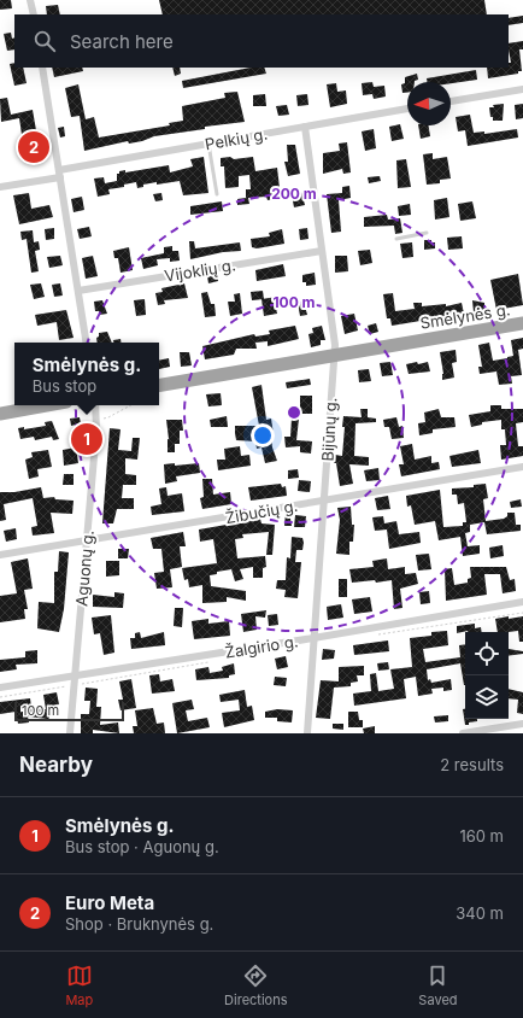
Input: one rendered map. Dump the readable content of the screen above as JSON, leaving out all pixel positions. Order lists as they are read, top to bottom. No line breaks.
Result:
{"streets":{"highway":["Smėlynės g."],"street":["Pelkių g.","Vijoklių g.","Bijūnų g.","Žibučių g.","Aguonų g.","Žalgirio g."]},"crossings":[["Pelkių g.","Bijūnų g."],["Vijoklių g.","Bijūnų g."],["Smėlynės g.","Bijūnų g."],["Bijūnų g.","Žibučių g."],["Bijūnų g.","Žalgirio g."],["Žibučių g.","Aguonų g."],["Aguonų g.","Žalgirio g."]],"scale_bar":"100 m","north":"left","page":{"search":"Search here","pins":["2","1"],"popup":["Smėlynės g.","Bus stop"],"scale":"100 m","heading":["Nearby","2 results"],"list":[{"mark":"1","name":"Smėlynės g.","note":"Bus stop · Aguonų g.","value":"160 m"},{"mark":"2","name":"Euro Meta","note":"Shop · Bruknynės g.","value":"340 m"}],"nav":["Map","Directions","Saved"]},"rings":["200 m","100 m"]}
